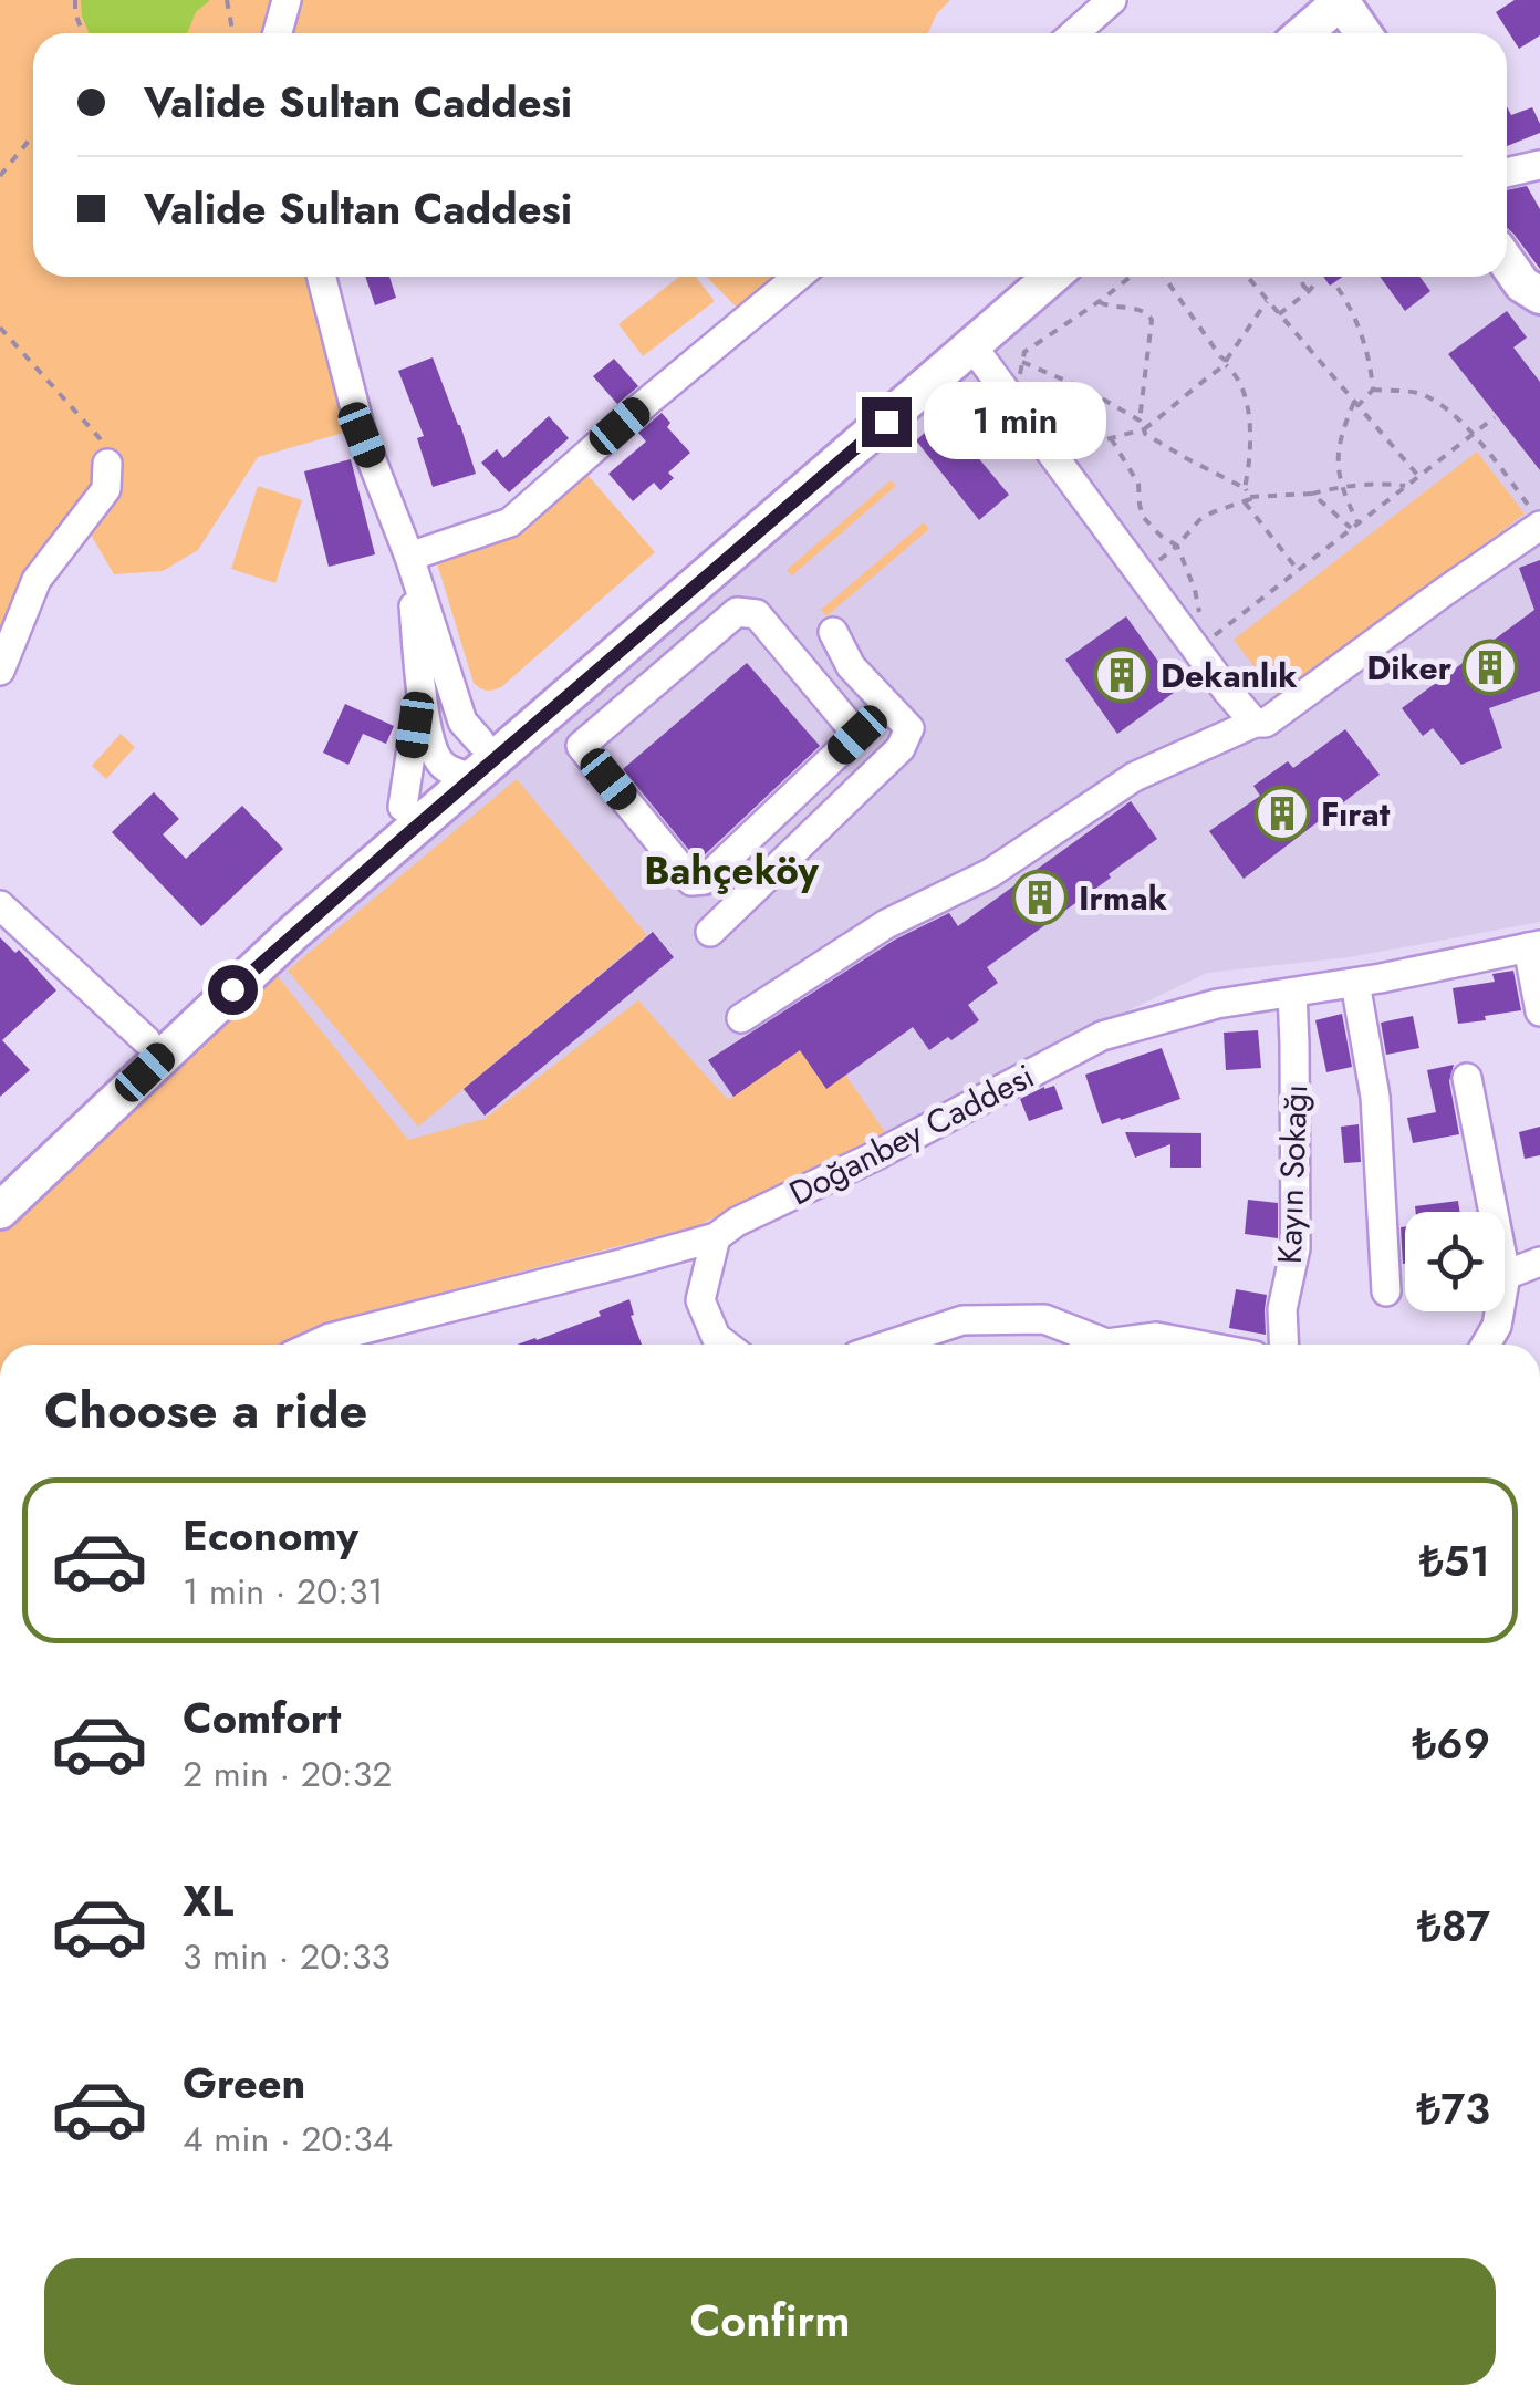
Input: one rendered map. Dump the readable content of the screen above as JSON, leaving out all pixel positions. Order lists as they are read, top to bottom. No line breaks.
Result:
{"streets":{"street":["Doğanbey Caddesi","Kayın Sokağı"]},"crossings":[["Doğanbey Caddesi","Kayın Sokağı"]],"districts":["Bahçeköy"],"places":{"building":["Diker","Dekanlık","Fırat","Irmak"]},"page":{"banner":["Valide Sultan Caddesi","Valide Sultan Caddesi"],"bubble":"1 min","heading":"Choose a ride","list":[{"name":"Economy","note":"1 min · 20:31","value":"₺51"},{"name":"Comfort","note":"2 min · 20:32","value":"₺69"},{"name":"XL","note":"3 min · 20:33","value":"₺87"},{"name":"Green","note":"4 min · 20:34","value":"₺73"}],"buttons":"Confirm"}}
